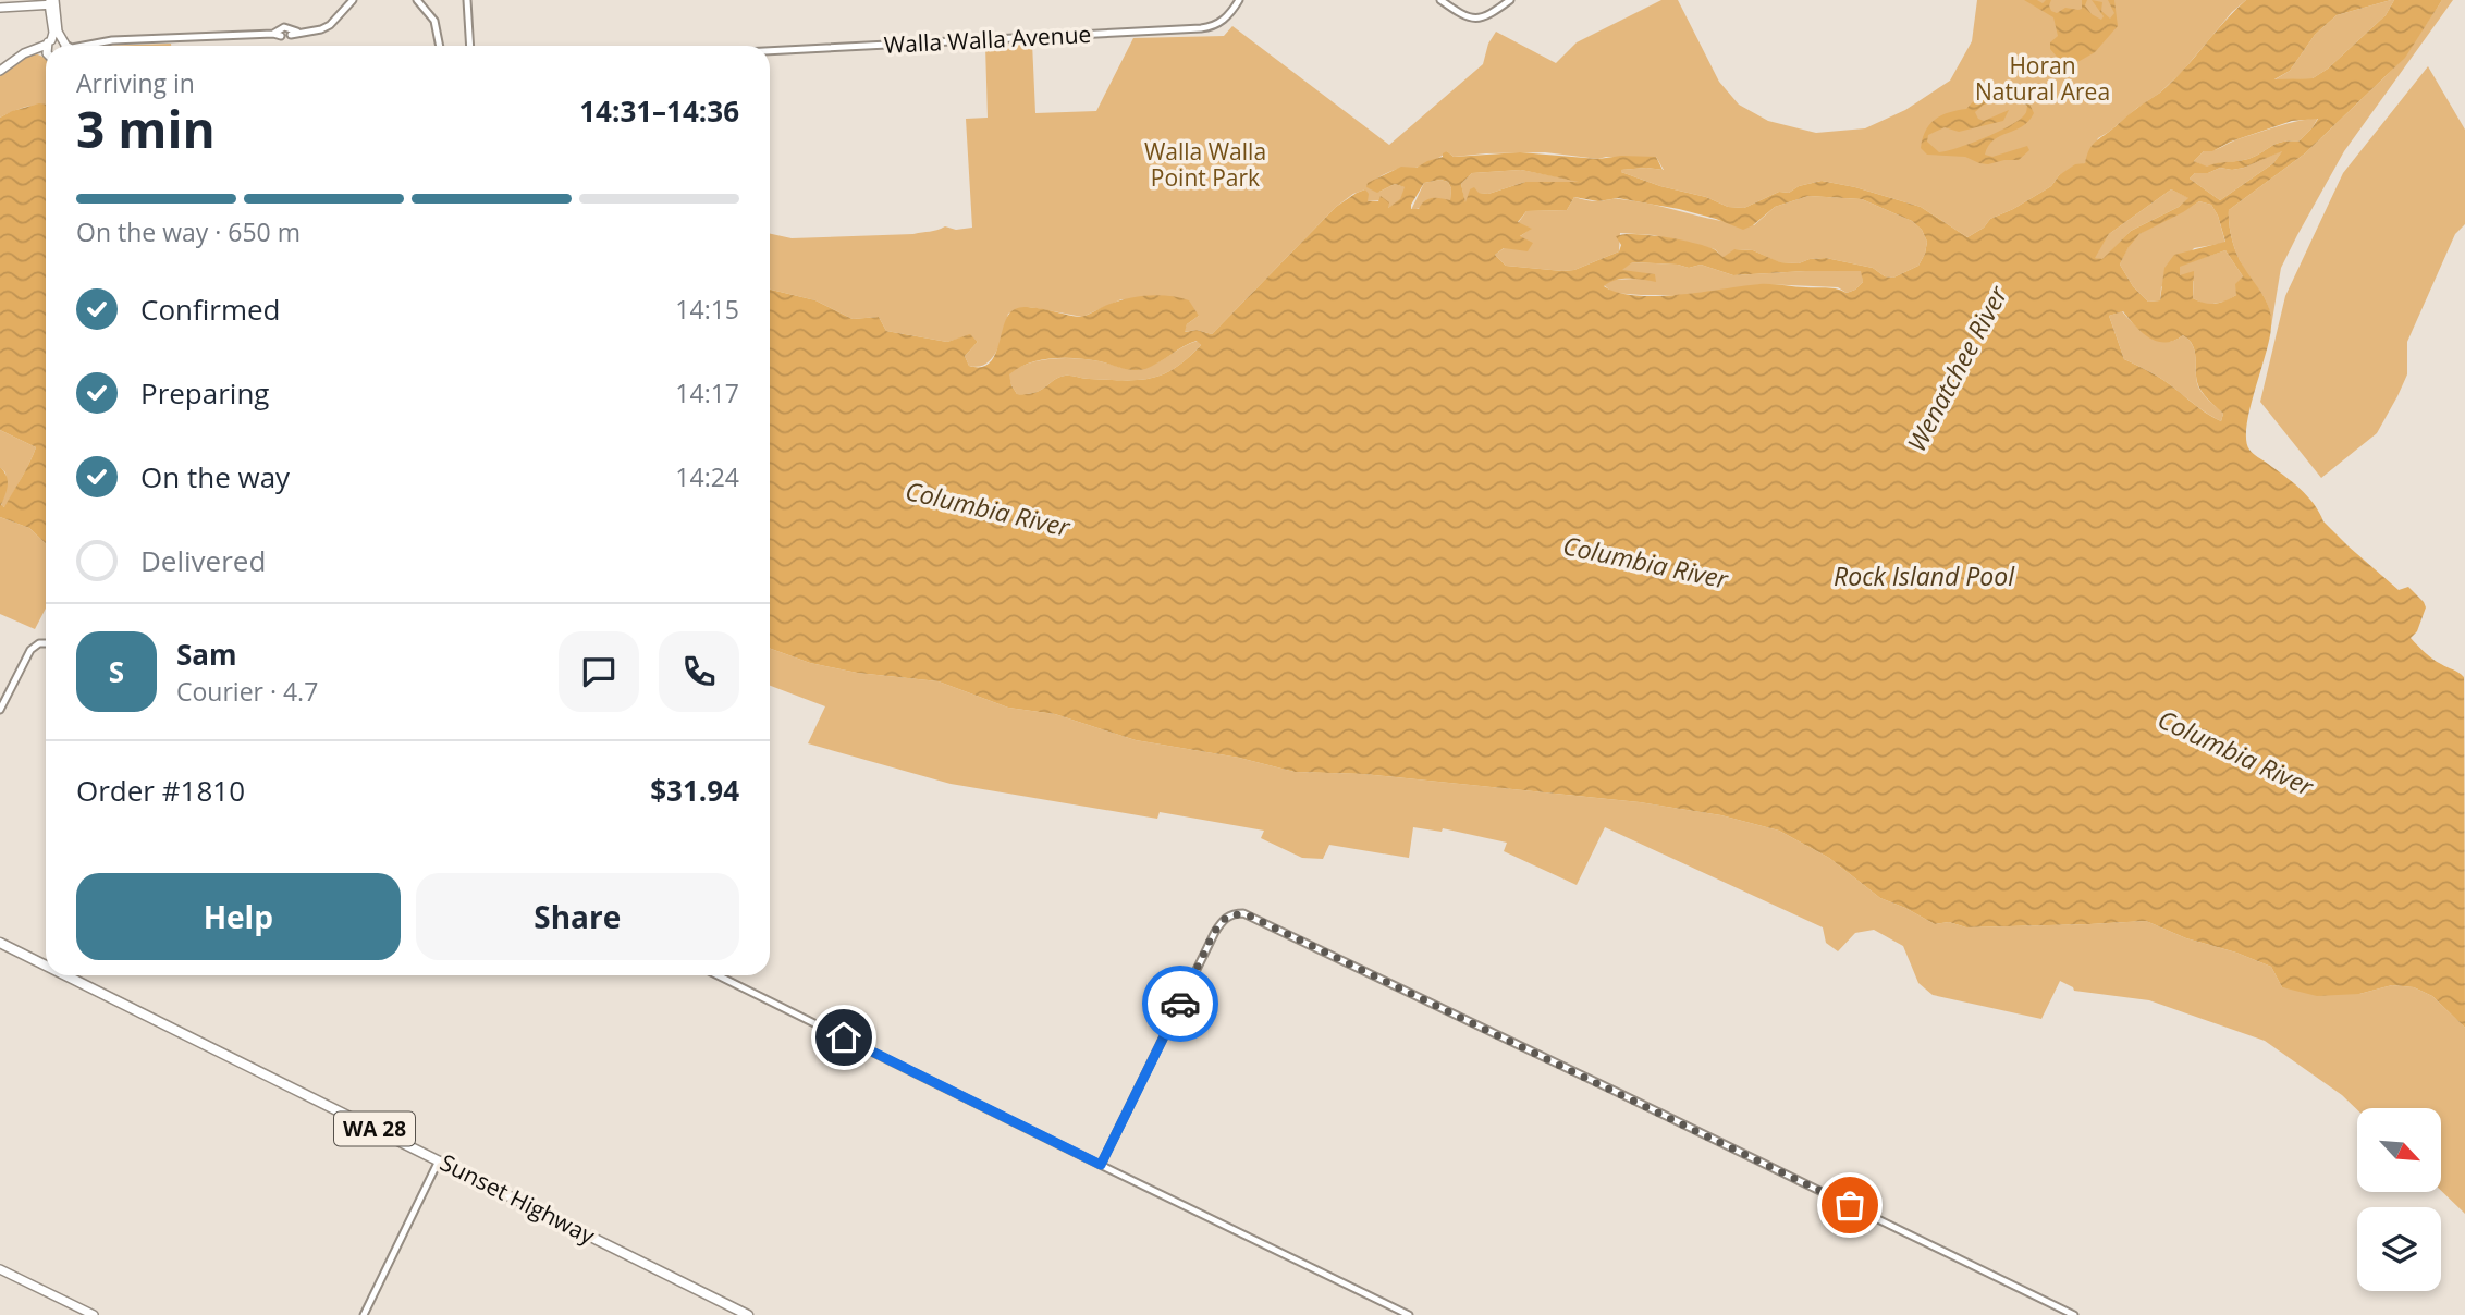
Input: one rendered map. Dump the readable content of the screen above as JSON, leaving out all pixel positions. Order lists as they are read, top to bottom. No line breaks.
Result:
{"streets":{"highway":["WA 28","Sunset Highway"],"street":["Walla Walla Avenue"]},"water":["Wenatchee River","Columbia River","Rock Island Pool"],"parks":["Horan Natural Area","Walla Walla Point Park"],"north":"bottom right","page":{"heading":["3 min","Arriving in","14:31–14:36"],"panel":["Sam","Courier · 4.7","Order #1810","$31.94"],"bar":"On the way · 650 m","list":[["Confirmed","14:15"],["Preparing","14:17"],["On the way","14:24"],"Delivered"],"round":"S","buttons":["Help","Share"]}}
